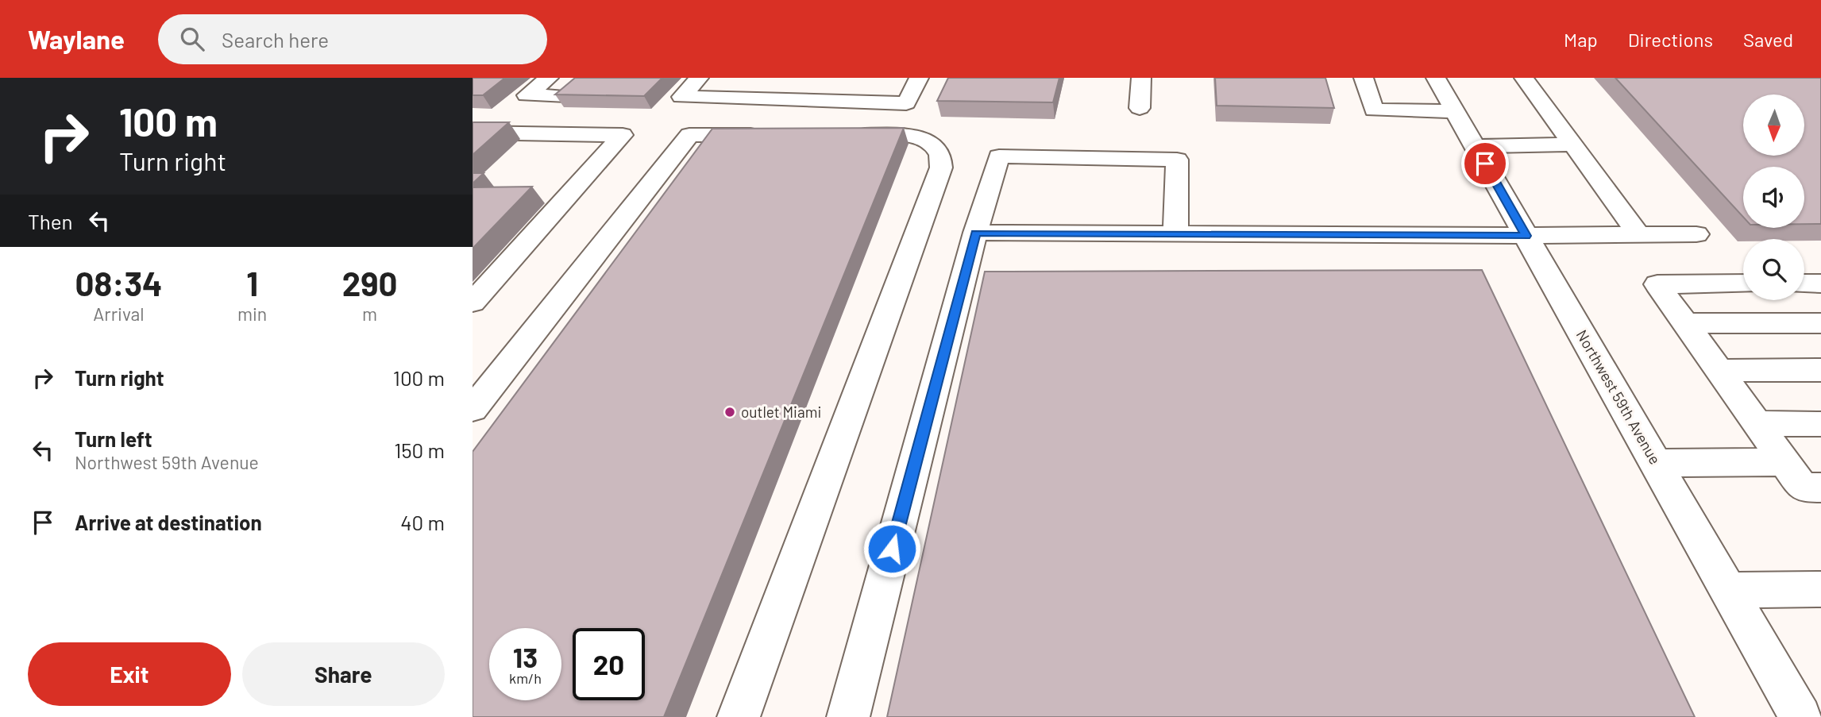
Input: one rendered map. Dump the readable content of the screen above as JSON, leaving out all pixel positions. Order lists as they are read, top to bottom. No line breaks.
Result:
{"streets":{"street":["Northwest 59th Avenue"]},"places":["outlet Miami"],"north":"bottom","page":{"header":"Waylane","search":"Search here","nav":["Map","Directions","Saved"],"turn":["100 m","Turn right"],"then":"Then","eta":["08:34","Arrival","1","min","290","m"],"list":[{"name":"Turn right","value":"100 m"},{"name":"Turn left","note":"Northwest 59th Avenue","value":"150 m"},{"name":"Arrive at destination","value":"40 m"}],"speed":"13 km/h","limit":"20","buttons":["Exit","Share"]}}
